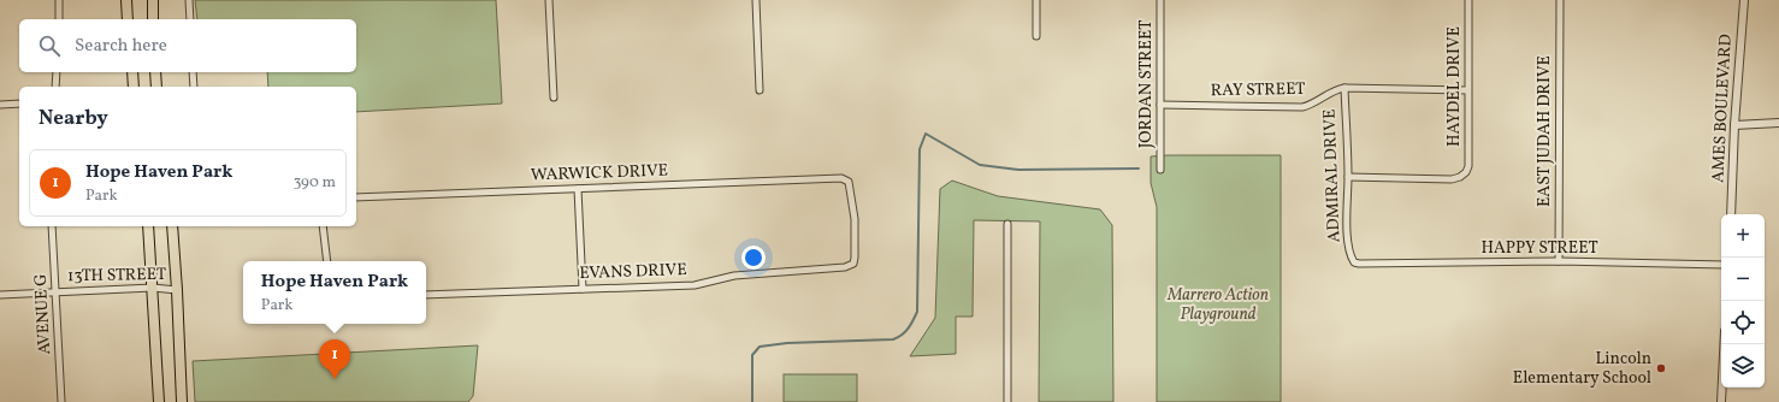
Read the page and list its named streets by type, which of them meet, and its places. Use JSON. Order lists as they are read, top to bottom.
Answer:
{
  "streets": {
    "street": [
      "JORDAN STREET",
      "HAYDEL DRIVE",
      "RAY STREET",
      "AMES BOULEVARD",
      "EAST JUDAH DRIVE",
      "WARWICK DRIVE",
      "ADMIRAL DRIVE",
      "HAPPY STREET",
      "EVANS DRIVE",
      "13TH STREET",
      "AVENUE G"
    ]
  },
  "crossings": [
    ["JORDAN STREET", "RAY STREET"],
    ["HAYDEL DRIVE", "RAY STREET"],
    ["HAYDEL DRIVE", "ADMIRAL DRIVE"],
    ["RAY STREET", "ADMIRAL DRIVE"],
    ["EAST JUDAH DRIVE", "HAPPY STREET"],
    ["WARWICK DRIVE", "EVANS DRIVE"],
    ["ADMIRAL DRIVE", "HAPPY STREET"],
    ["13TH STREET", "AVENUE G"]
  ],
  "parks": ["Marrero Action Playground"],
  "places": ["Lincoln Elementary School"],
  "page": {
    "search": "Search here",
    "heading": "Nearby",
    "list": [
      {
        "mark": "1",
        "name": "Hope Haven Park",
        "note": "Park",
        "value": "390 m"
      }
    ],
    "map_buttons": ["+", "−"],
    "popup": ["Hope Haven Park", "Park"],
    "pins": "1"
  }
}
